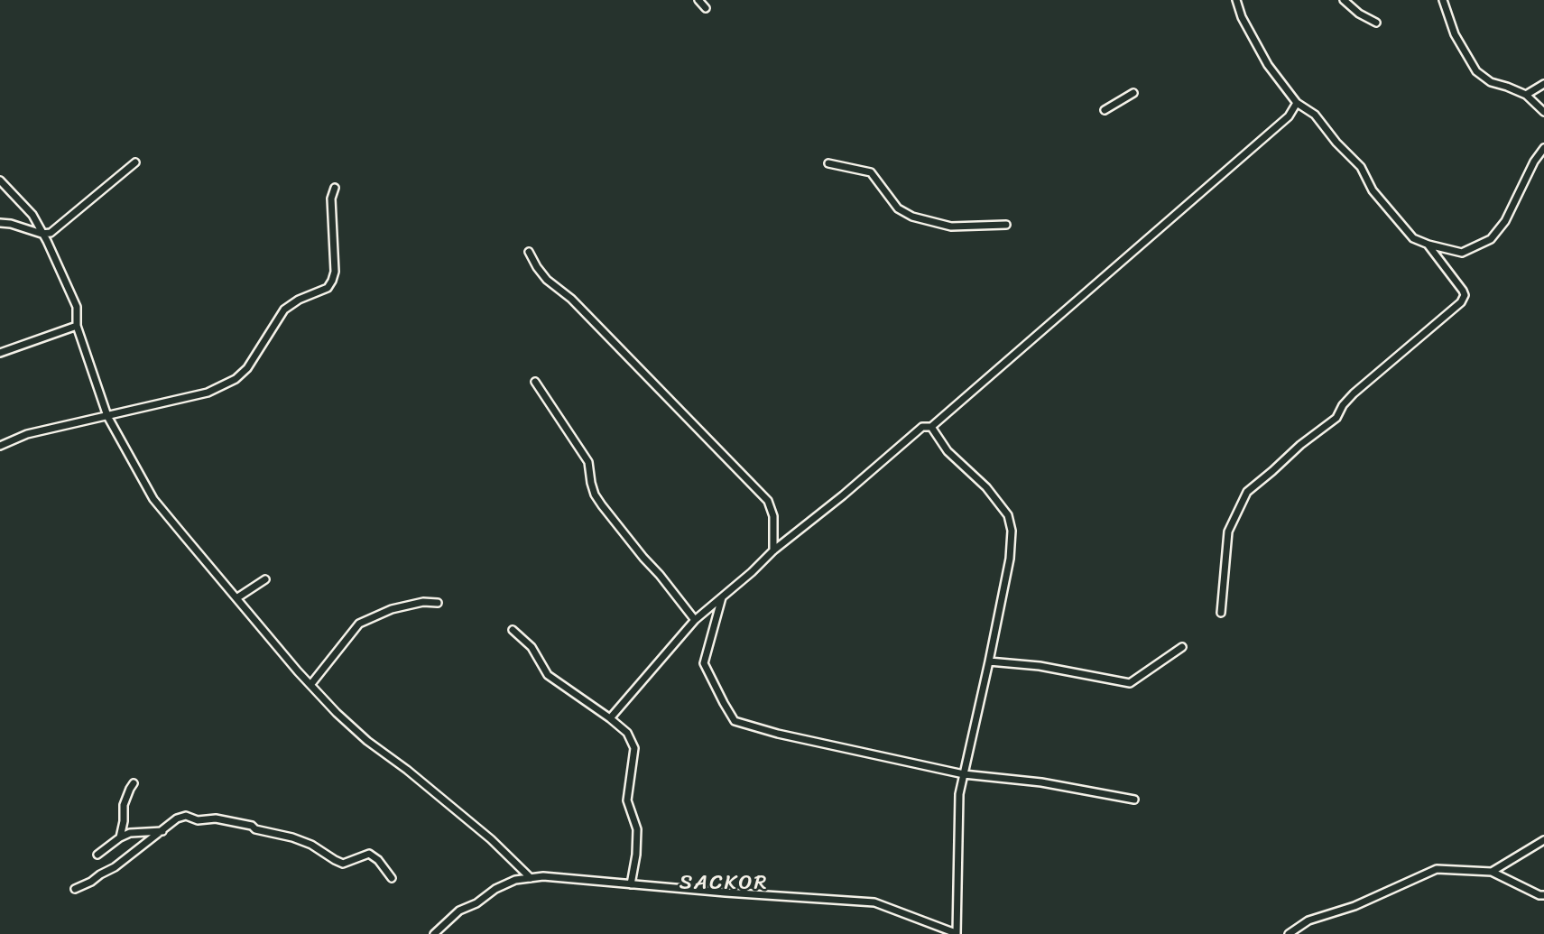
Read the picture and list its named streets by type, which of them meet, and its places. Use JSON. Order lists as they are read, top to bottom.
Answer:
{
  "districts": ["SACKOR"]
}
